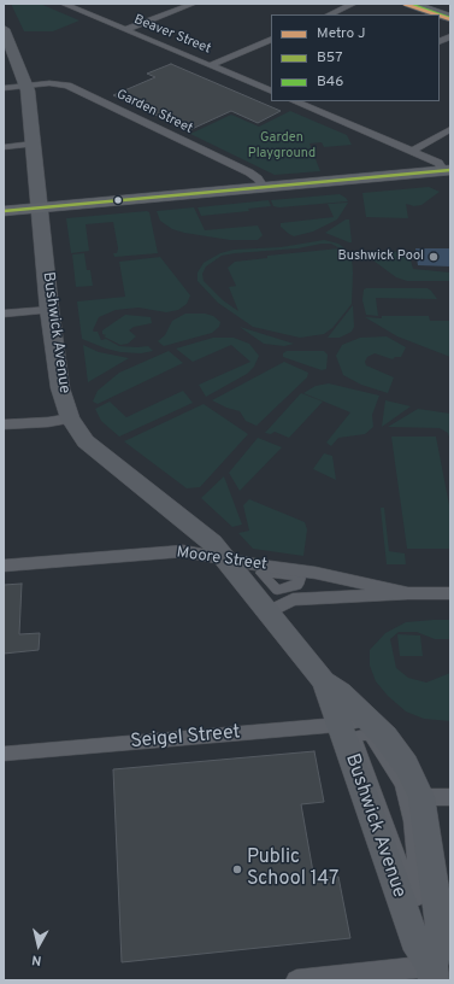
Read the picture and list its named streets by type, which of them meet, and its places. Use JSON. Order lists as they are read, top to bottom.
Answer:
{
  "streets": {
    "main road": ["Bushwick Avenue"],
    "street": [
      "Beaver Street",
      "Garden Street",
      "Moore Street",
      "Seigel Street"
    ]
  },
  "crossings": [
    ["Garden Street", "Bushwick Avenue"],
    ["Bushwick Avenue", "Moore Street"],
    ["Bushwick Avenue", "Seigel Street"]
  ],
  "parks": ["Garden Playground"],
  "places": ["Bushwick Pool", "Public School 147"],
  "lines": ["metro line J", "transit line B46", "transit line B57"],
  "legend": ["Metro J", "B57", "B46"],
  "north": "bottom"
}
